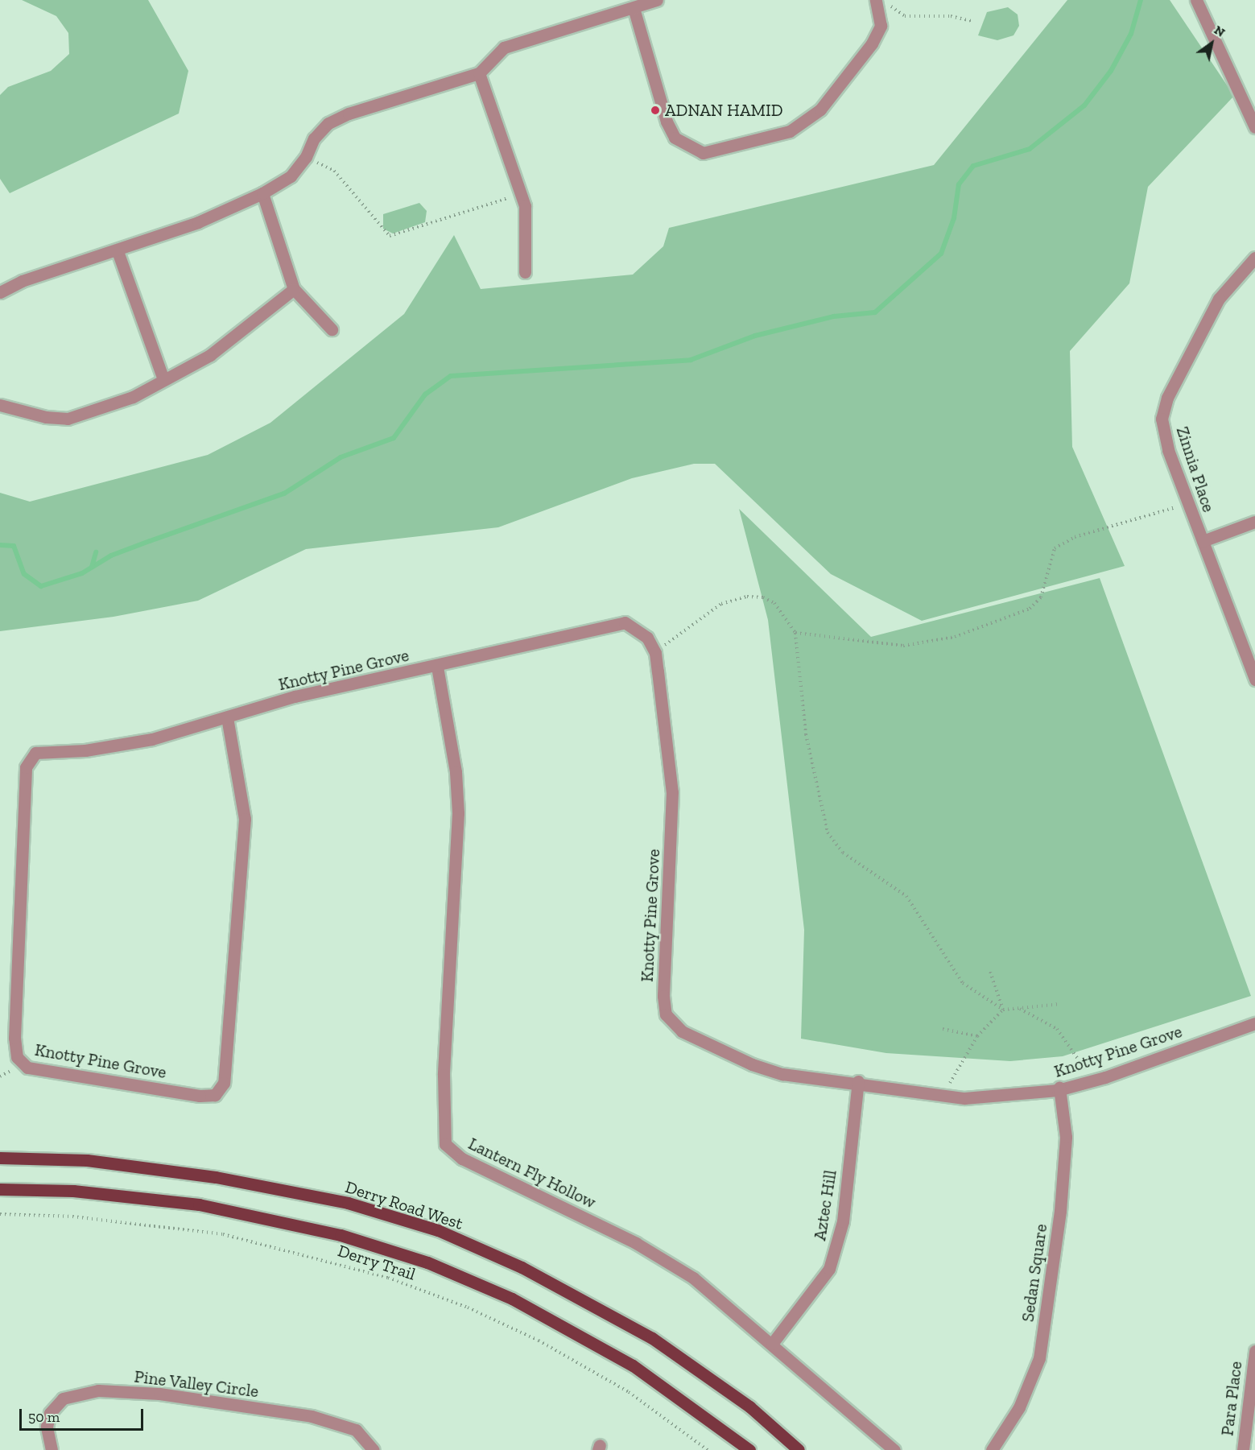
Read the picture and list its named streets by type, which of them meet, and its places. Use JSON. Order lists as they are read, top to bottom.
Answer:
{
  "streets": {
    "main road": ["Derry Road West"],
    "street": [
      "Zinnia Place",
      "Knotty Pine Grove",
      "Lantern Fly Hollow",
      "Aztec Hill",
      "Sedan Square",
      "Pine Valley Circle",
      "Para Place"
    ],
    "path": ["Derry Trail"]
  },
  "crossings": [
    ["Knotty Pine Grove", "Lantern Fly Hollow"],
    ["Knotty Pine Grove", "Aztec Hill"],
    ["Knotty Pine Grove", "Sedan Square"],
    ["Lantern Fly Hollow", "Aztec Hill"]
  ],
  "places": ["ADNAN HAMID"],
  "scale_bar": "50 m",
  "north": "top right"
}
